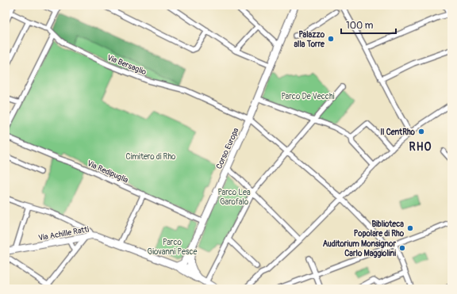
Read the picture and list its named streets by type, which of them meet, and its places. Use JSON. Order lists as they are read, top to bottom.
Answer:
{
  "streets": {
    "main road": ["Corso Europa", "Via Achille Ratti"],
    "street": ["Via Bersaglio", "Via Redipuglia"]
  },
  "crossings": [
    ["Via Bersaglio", "Corso Europa"],
    ["Corso Europa", "Via Redipuglia"],
    ["Corso Europa", "Via Achille Ratti"]
  ],
  "districts": ["RHO"],
  "parks": [
    "Parco De Vecchi",
    "Cimitero di Rho",
    "Parco Lea Garofalo",
    "Parco Giovanni Pesce"
  ],
  "places": [
    "Palazzo alla Torre",
    "Il CentRho",
    "Biblioteca Popolare di Rho",
    "Auditorium Monsignor Carlo Maggiolini"
  ],
  "scale_bar": "100 m"
}
